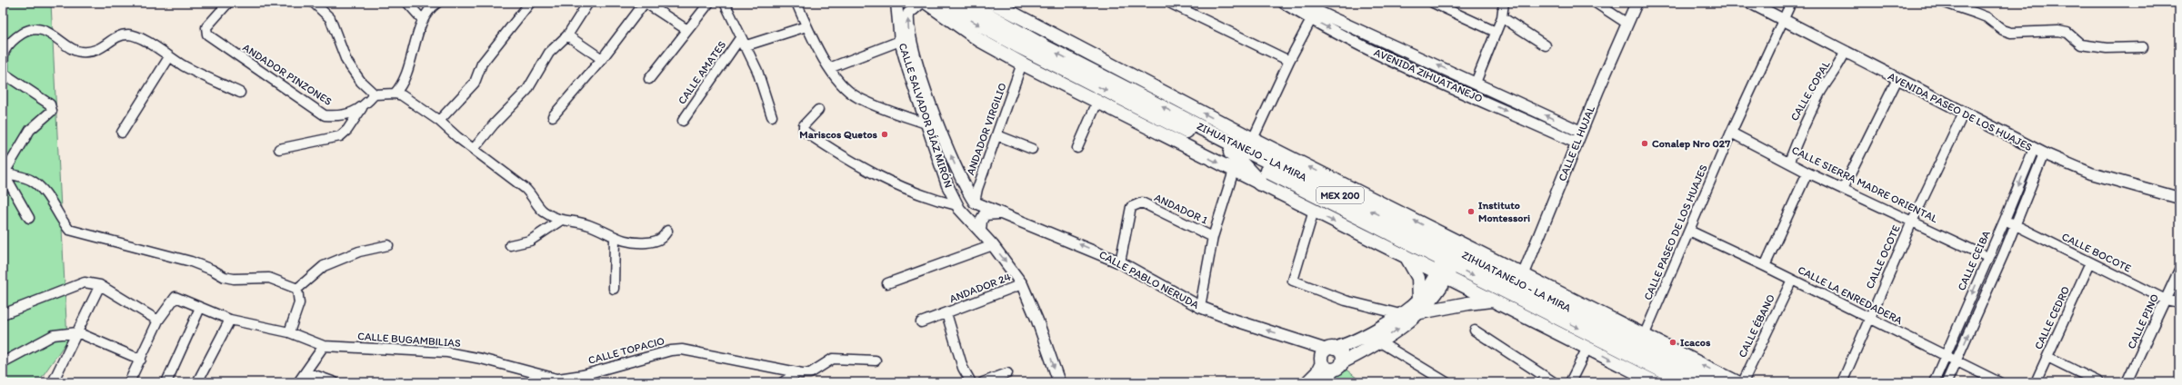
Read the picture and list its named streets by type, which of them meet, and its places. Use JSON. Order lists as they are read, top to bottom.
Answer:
{
  "streets": {
    "highway": ["ZIHUATANEJO - LA MIRA", "MEX 200"],
    "street": [
      "CALLE AMATES",
      "ANDADOR PINZONES",
      "AVENIDA ZIHUATANEJO",
      "CALLE COPAL",
      "AVENIDA PASEO DE LOS HUAJES",
      "CALLE SALVADOR DÍAZ MIRÓN",
      "ANDADOR VIRGILIO",
      "CALLE EL HUJAL",
      "CALLE SIERRA MADRE ORIENTAL",
      "ANDADOR 1",
      "CALLE PASEO DE LOS HUAJES",
      "CALLE BOCOTE",
      "CALLE OCOTE",
      "CALLE CEIBA",
      "CALLE PABLO NERUDA",
      "ANDADOR 24",
      "CALLE LA ENREDADERA",
      "CALLE CEDRO",
      "CALLE PINO",
      "CALLE ÉBANO",
      "CALLE BUGAMBILIAS",
      "CALLE TOPACIO"
    ]
  },
  "crossings": [
    ["AVENIDA ZIHUATANEJO", "CALLE EL HUJAL"],
    ["CALLE COPAL", "AVENIDA PASEO DE LOS HUAJES"],
    ["CALLE COPAL", "CALLE SIERRA MADRE ORIENTAL"],
    ["AVENIDA PASEO DE LOS HUAJES", "CALLE PASEO DE LOS HUAJES"],
    ["AVENIDA PASEO DE LOS HUAJES", "CALLE OCOTE"],
    ["AVENIDA PASEO DE LOS HUAJES", "CALLE CEIBA"],
    ["CALLE SALVADOR DÍAZ MIRÓN", "ANDADOR VIRGILIO"],
    ["CALLE SALVADOR DÍAZ MIRÓN", "CALLE PABLO NERUDA"],
    ["CALLE SALVADOR DÍAZ MIRÓN", "ANDADOR 24"],
    ["ANDADOR VIRGILIO", "CALLE PABLO NERUDA"],
    ["CALLE EL HUJAL", "ZIHUATANEJO - LA MIRA"],
    ["CALLE SIERRA MADRE ORIENTAL", "CALLE PASEO DE LOS HUAJES"],
    ["CALLE SIERRA MADRE ORIENTAL", "CALLE OCOTE"],
    ["CALLE SIERRA MADRE ORIENTAL", "CALLE CEIBA"],
    ["ANDADOR 1", "CALLE PABLO NERUDA"],
    ["CALLE PASEO DE LOS HUAJES", "CALLE LA ENREDADERA"],
    ["CALLE BOCOTE", "CALLE CEIBA"],
    ["CALLE BOCOTE", "CALLE CEDRO"],
    ["CALLE BOCOTE", "CALLE PINO"],
    ["CALLE OCOTE", "CALLE LA ENREDADERA"],
    ["CALLE CEIBA", "CALLE LA ENREDADERA"],
    ["CALLE LA ENREDADERA", "CALLE ÉBANO"],
    ["CALLE BUGAMBILIAS", "CALLE TOPACIO"]
  ],
  "one_way": ["CALLE PABLO NERUDA"],
  "places": [
    "Mariscos Quetos",
    "Conalep Nro 027",
    "Instituto Montessori",
    "Icacos"
  ]
}
